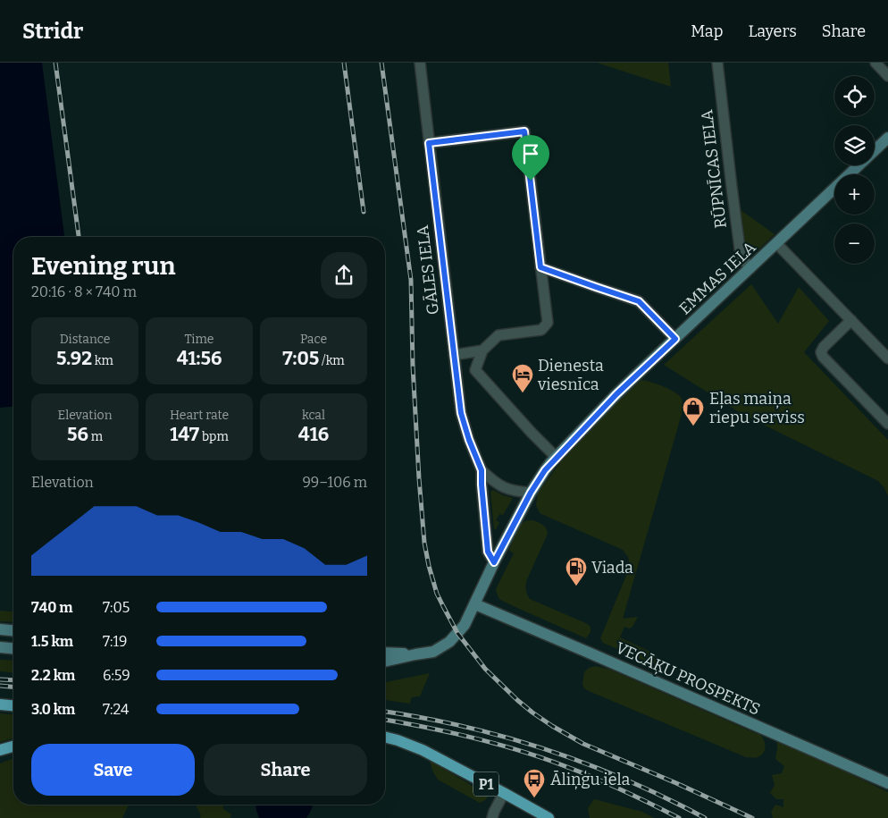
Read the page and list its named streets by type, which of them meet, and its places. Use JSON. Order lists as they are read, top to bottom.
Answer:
{
  "streets": {
    "main road": ["EMMAS IELA", "VECĀĶU PROSPEKTS", "P1"],
    "street": ["RŪPNĪCAS IELA", "GĀLES IELA"]
  },
  "crossings": [
    ["RŪPNĪCAS IELA", "EMMAS IELA"],
    ["GĀLES IELA", "EMMAS IELA"],
    ["EMMAS IELA", "VECĀĶU PROSPEKTS"]
  ],
  "places": {
    "hotel": ["Dienesta viesnīca"],
    "shop": ["Eļas maiņa riepu serviss"],
    "fuel station": ["Viada"],
    "bus stop": ["Āliņģu iela"]
  },
  "page": {
    "header": "Stridr",
    "nav": ["Map", "Layers", "Share"],
    "map_buttons": ["+", "−"],
    "heading": ["Evening run", "20:16 · 8 × 740 m"],
    "stats": [
      ["Distance", "5.92 km"],
      ["Time", "41:56"],
      ["Pace", "7:05 /km"],
      ["Elevation", "56 m"],
      ["Heart rate", "147 bpm"],
      ["kcal", "416"]
    ],
    "chart": ["Elevation", "99–106 m"],
    "list": [
      {
        "name": "740 m",
        "note": "7:05"
      },
      {
        "name": "1.5 km",
        "note": "7:19"
      },
      {
        "name": "2.2 km",
        "note": "6:59"
      },
      {
        "name": "3.0 km",
        "note": "7:24"
      }
    ],
    "buttons": ["Save", "Share"]
  }
}
